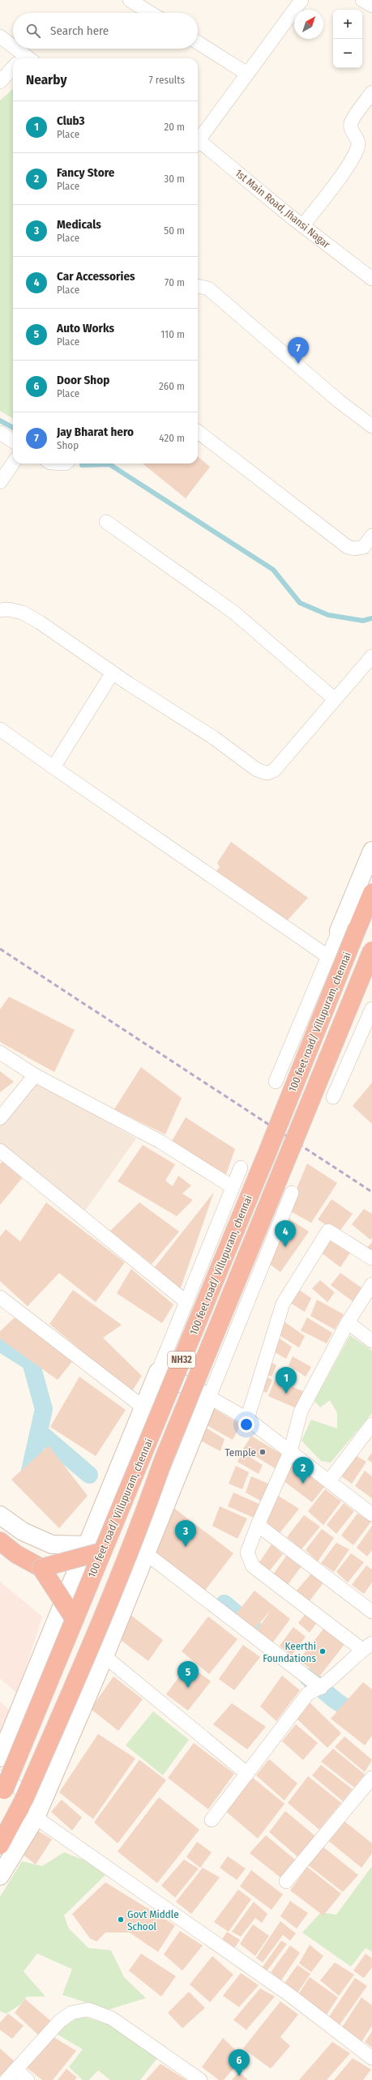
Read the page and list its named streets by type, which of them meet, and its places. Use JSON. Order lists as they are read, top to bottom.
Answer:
{
  "streets": {
    "highway": ["100 feet road/ Villupuram, chennai", "NH32"],
    "street": ["1st Main Road, Jhansi Nagar"]
  },
  "places": ["Temple", "Keerthi Foundations", "Govt Middle School"],
  "north": "top right",
  "page": {
    "map_buttons": ["+", "−"],
    "search": "Search here",
    "heading": ["Nearby", "7 results"],
    "list": [
      {
        "mark": "1",
        "name": "Club3",
        "note": "Place",
        "value": "20 m"
      },
      {
        "mark": "2",
        "name": "Fancy Store",
        "note": "Place",
        "value": "30 m"
      },
      {
        "mark": "3",
        "name": "Medicals",
        "note": "Place",
        "value": "50 m"
      },
      {
        "mark": "4",
        "name": "Car Accessories",
        "note": "Place",
        "value": "70 m"
      },
      {
        "mark": "5",
        "name": "Auto Works",
        "note": "Place",
        "value": "110 m"
      },
      {
        "mark": "6",
        "name": "Door Shop",
        "note": "Place",
        "value": "260 m"
      },
      {
        "mark": "7",
        "name": "Jay Bharat hero",
        "note": "Shop",
        "value": "420 m"
      }
    ],
    "pins": [
      "7",
      "4",
      "1",
      "2",
      "3",
      "5",
      "6"
    ]
  }
}
